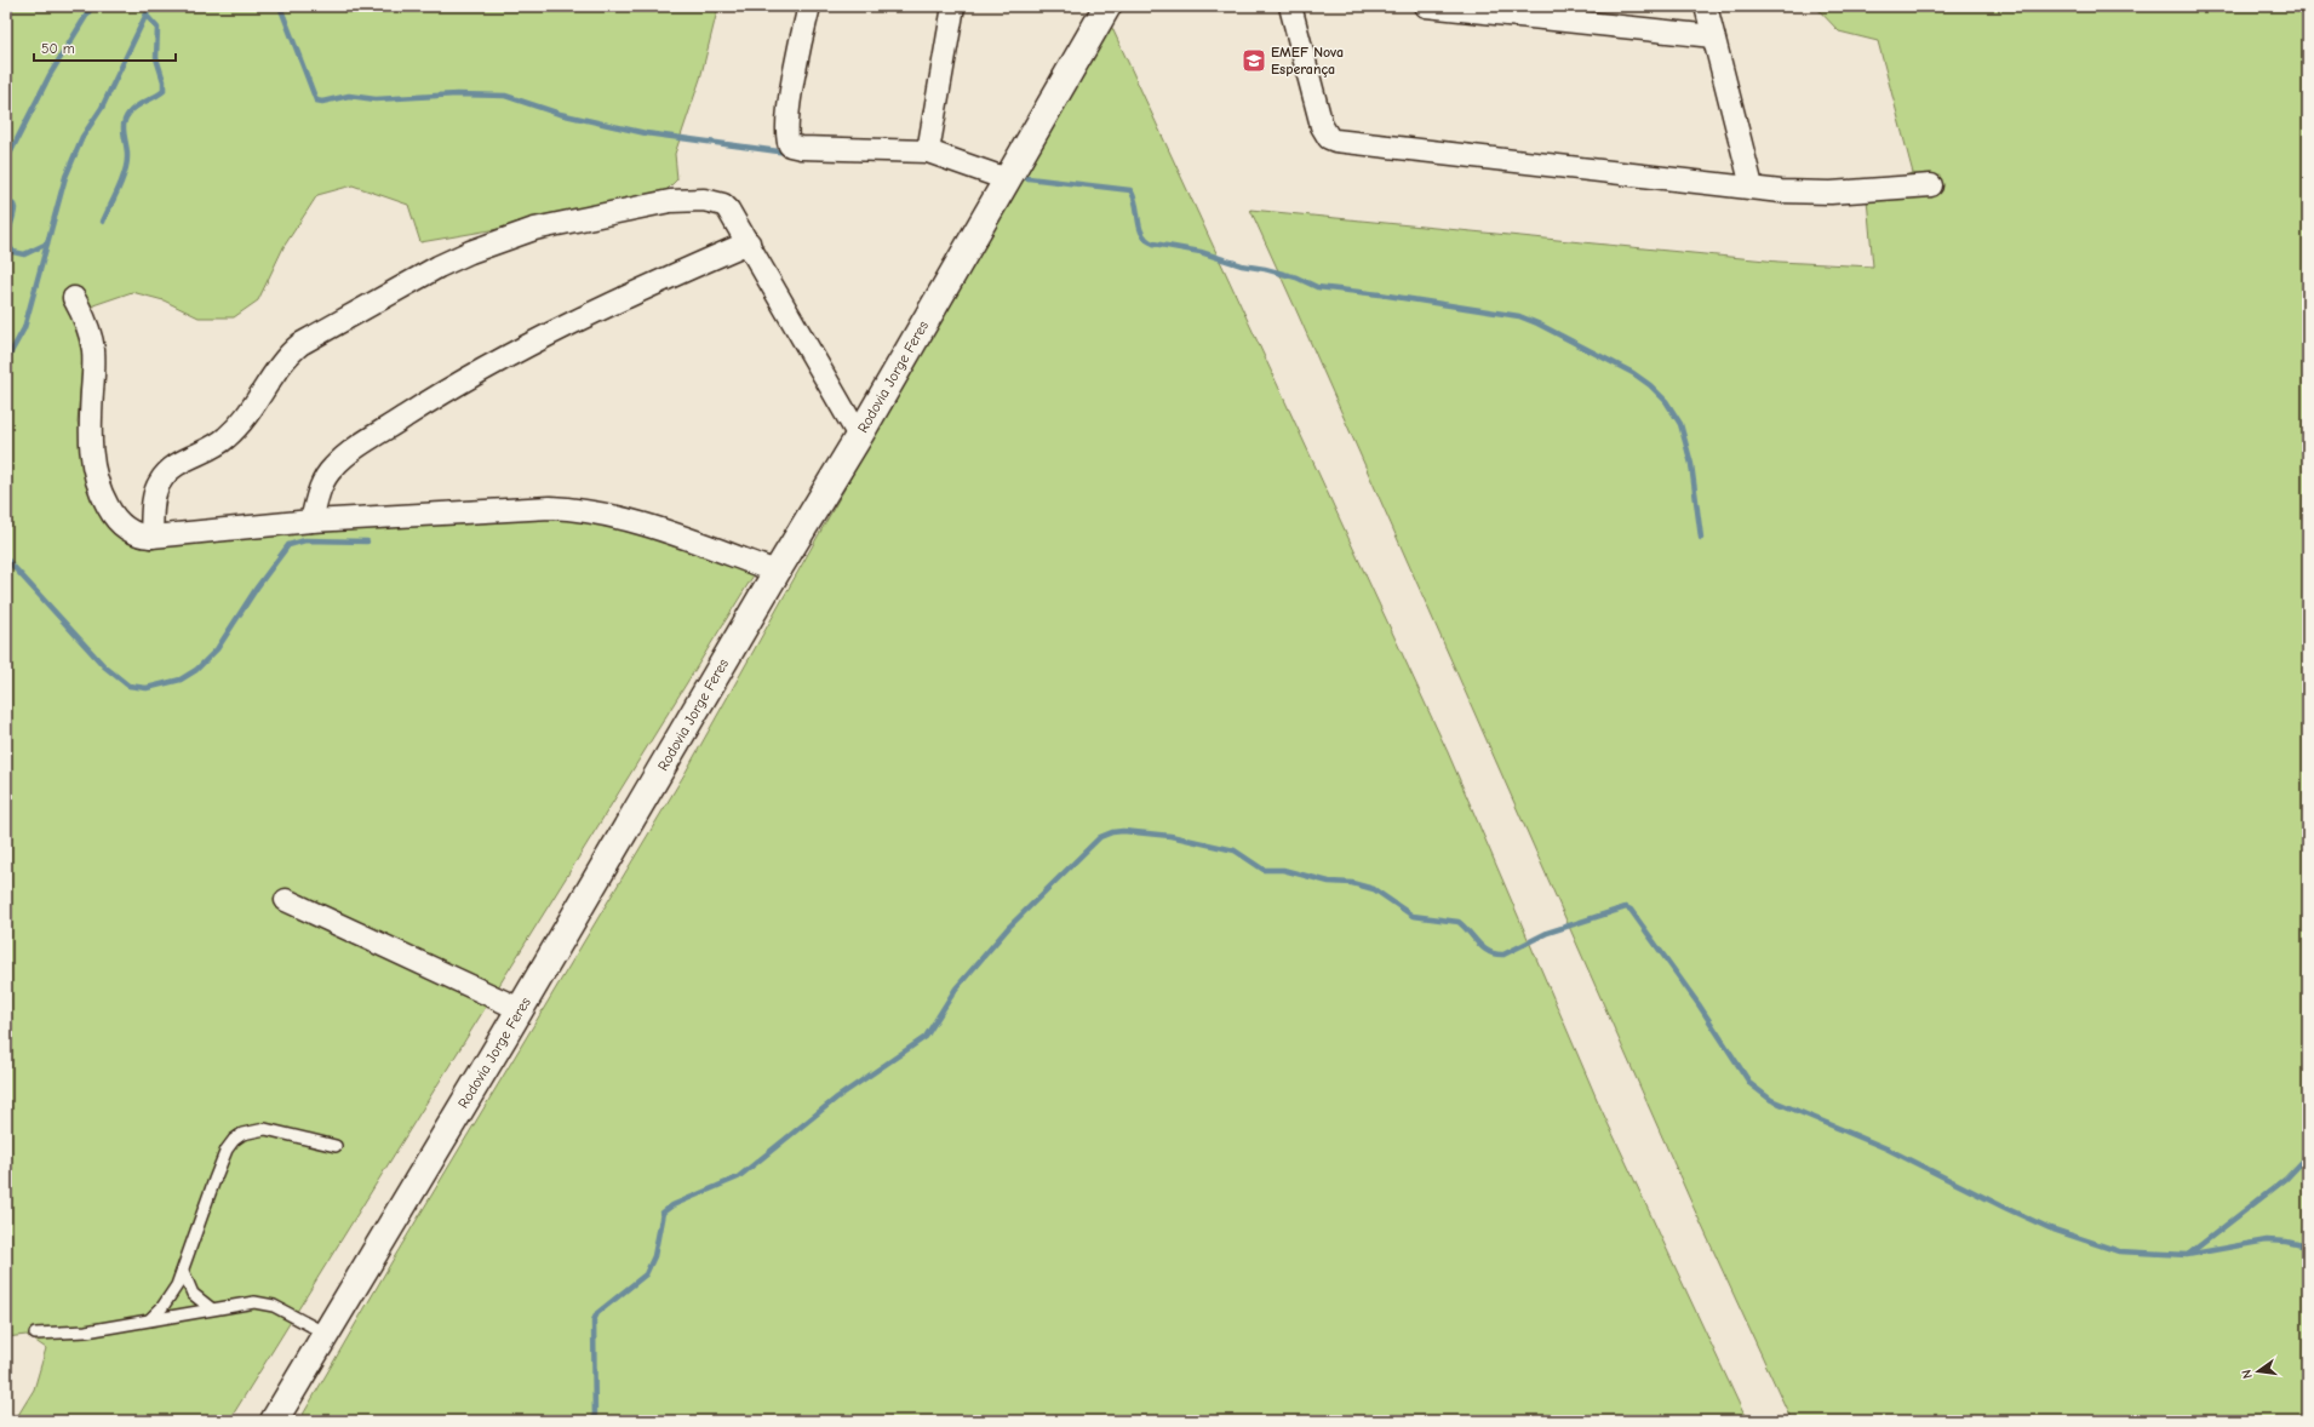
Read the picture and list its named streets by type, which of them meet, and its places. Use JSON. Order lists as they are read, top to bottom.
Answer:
{
  "streets": {
    "main road": ["Rodovia Jorge Feres"]
  },
  "places": {
    "school or university": ["EMEF Nova Esperança"]
  },
  "scale_bar": "50 m",
  "north": "left"
}
